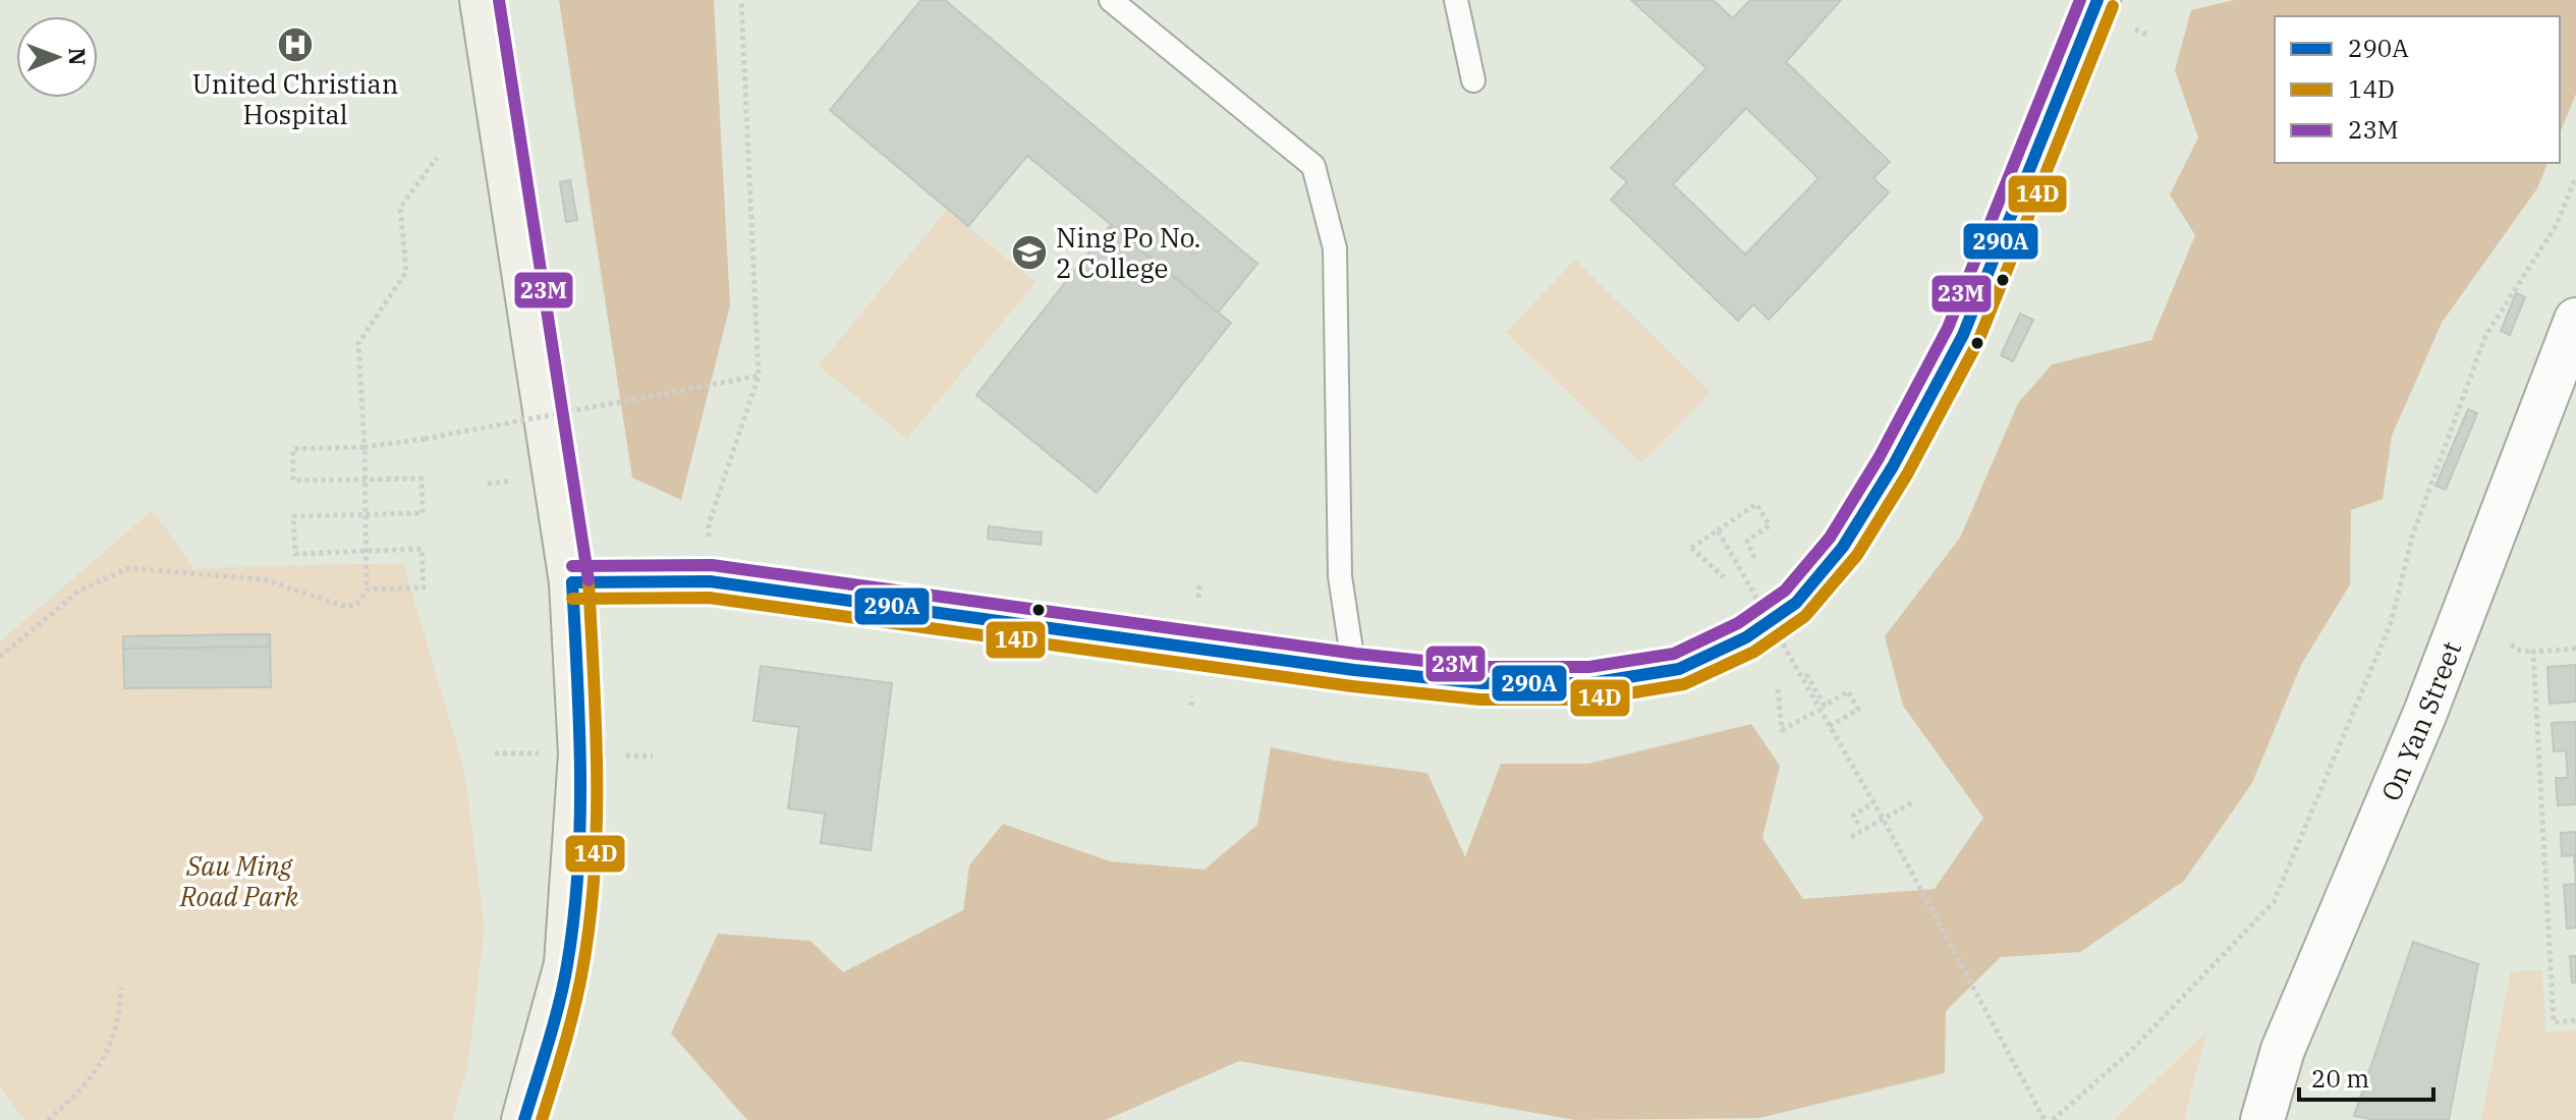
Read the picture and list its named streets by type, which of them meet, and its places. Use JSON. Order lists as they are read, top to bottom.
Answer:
{
  "streets": {
    "street": ["On Yan Street"]
  },
  "parks": ["Sau Ming Road Park"],
  "places": {
    "hospital": ["United Christian Hospital"],
    "school or university": ["Ning Po No. 2 College"]
  },
  "lines": ["transit line 290A", "transit line 23M", "transit line 14D"],
  "legend": ["290A", "14D", "23M"],
  "scale_bar": "20 m",
  "north": "right"
}
